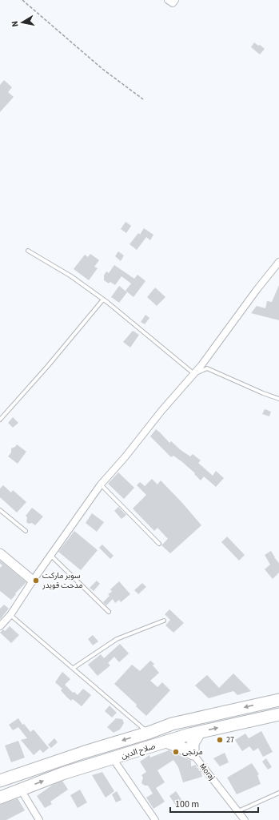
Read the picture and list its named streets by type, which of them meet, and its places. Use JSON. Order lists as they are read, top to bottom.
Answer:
{
  "streets": {
    "highway": ["صلاح الدين"],
    "street": ["Moraj"]
  },
  "places": ["سوبر ماركت مدحت قويدر", "27", "مرتجى"],
  "scale_bar": "100 m",
  "north": "left"
}
